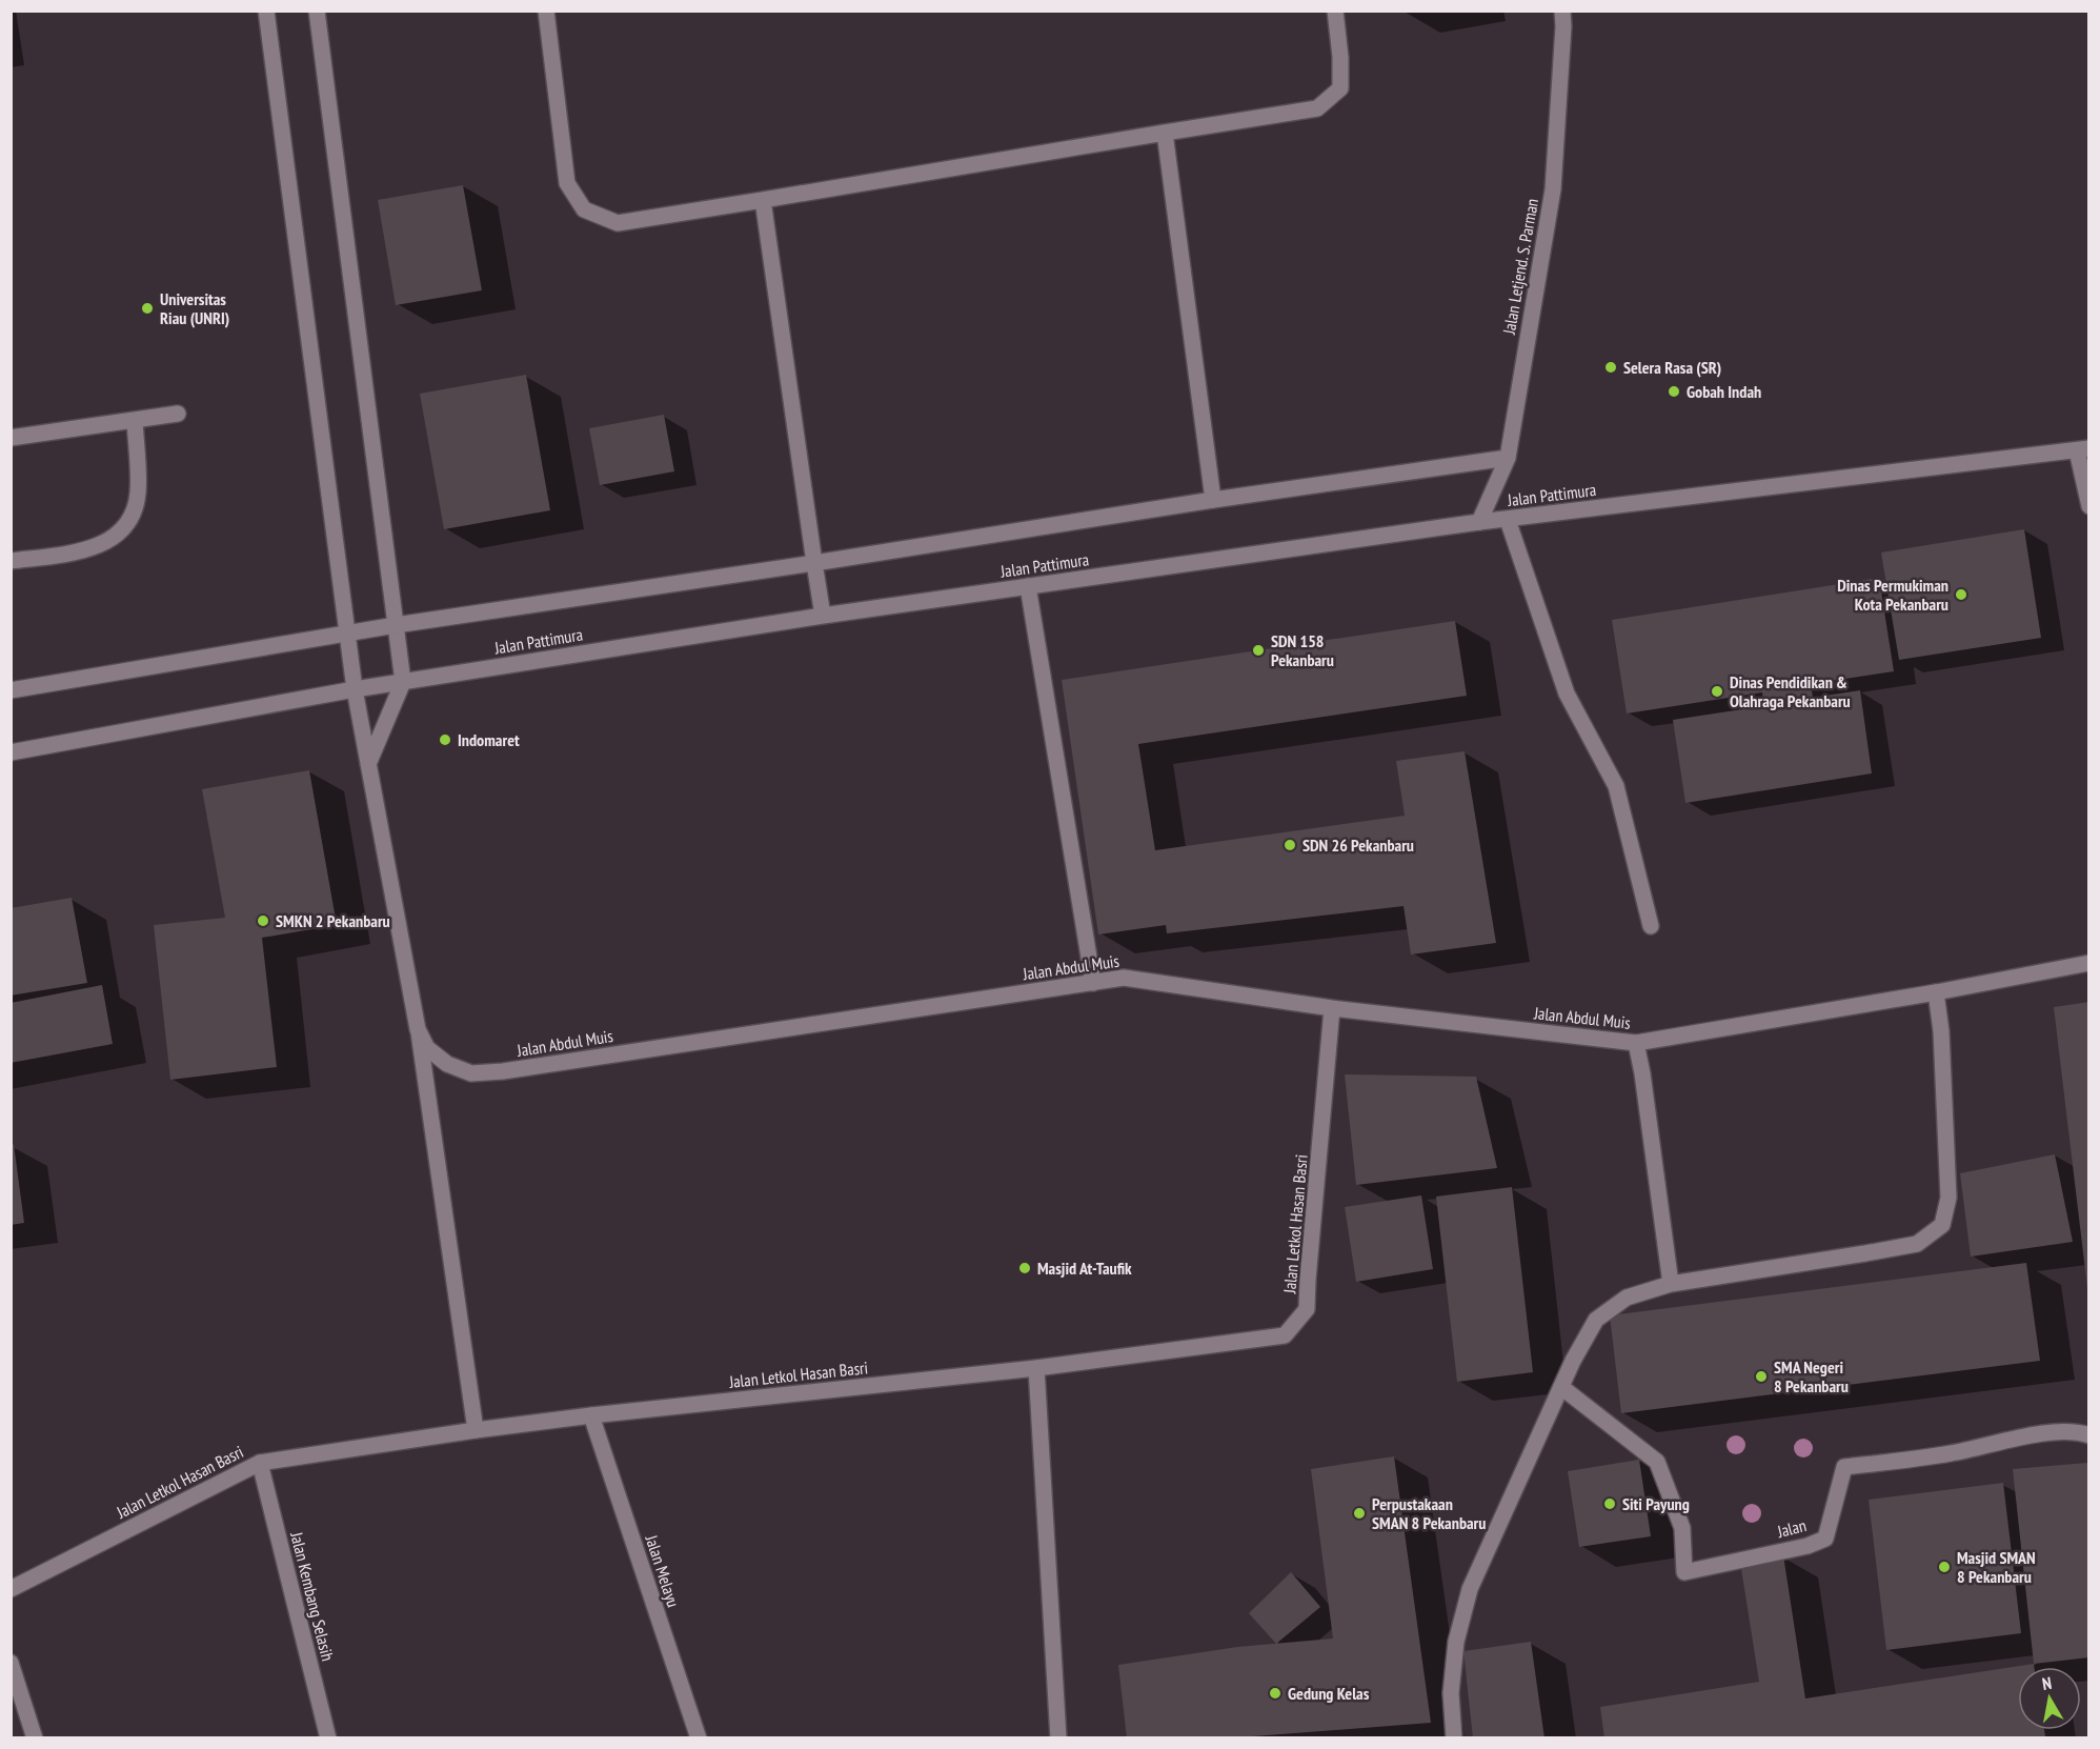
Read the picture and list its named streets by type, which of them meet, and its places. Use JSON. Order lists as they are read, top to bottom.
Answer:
{
  "streets": {
    "street": [
      "Jalan Letjend. S. Parman",
      "Jalan Pattimura",
      "Jalan Abdul Muis",
      "Jalan Letkol Hasan Basri",
      "Jalan",
      "Jalan Melayu",
      "Jalan Kembang Selasih"
    ]
  },
  "crossings": [
    ["Jalan Letjend. S. Parman", "Jalan Pattimura"],
    ["Jalan Pattimura", "Jalan Abdul Muis"],
    ["Jalan Abdul Muis", "Jalan Letkol Hasan Basri"],
    ["Jalan Letkol Hasan Basri", "Jalan Melayu"],
    ["Jalan Letkol Hasan Basri", "Jalan Kembang Selasih"]
  ],
  "places": [
    "Universitas Riau (UNRI)",
    "Selera Rasa (SR)",
    "Gobah Indah",
    "Dinas Permukiman Kota Pekanbaru",
    "SDN 158 Pekanbaru",
    "Dinas Pendidikan & Olahraga Pekanbaru",
    "Indomaret",
    "SDN 26 Pekanbaru",
    "SMKN 2 Pekanbaru",
    "Masjid At-Taufik",
    "SMA Negeri 8 Pekanbaru",
    "Siti Payung",
    "Perpustakaan SMAN 8 Pekanbaru",
    "Masjid SMAN 8 Pekanbaru",
    "Gedung Kelas"
  ],
  "north": "top"
}
